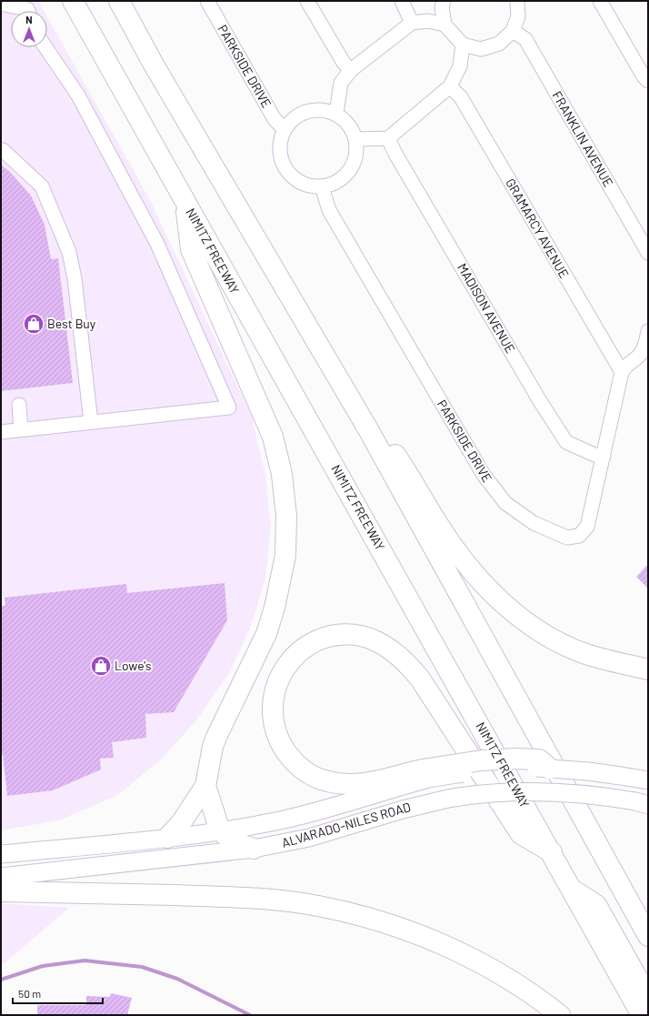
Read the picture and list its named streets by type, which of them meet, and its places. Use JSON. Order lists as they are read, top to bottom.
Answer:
{
  "streets": {
    "highway": ["NIMITZ FREEWAY"],
    "main road": ["ALVARADO-NILES ROAD"],
    "street": [
      "PARKSIDE DRIVE",
      "FRANKLIN AVENUE",
      "GRAMARCY AVENUE",
      "MADISON AVENUE"
    ]
  },
  "crossings": [
    ["PARKSIDE DRIVE", "GRAMARCY AVENUE"],
    ["PARKSIDE DRIVE", "MADISON AVENUE"]
  ],
  "places": {
    "shop": ["Best Buy", "Lowe's"]
  },
  "scale_bar": "50 m",
  "north": "top"
}
